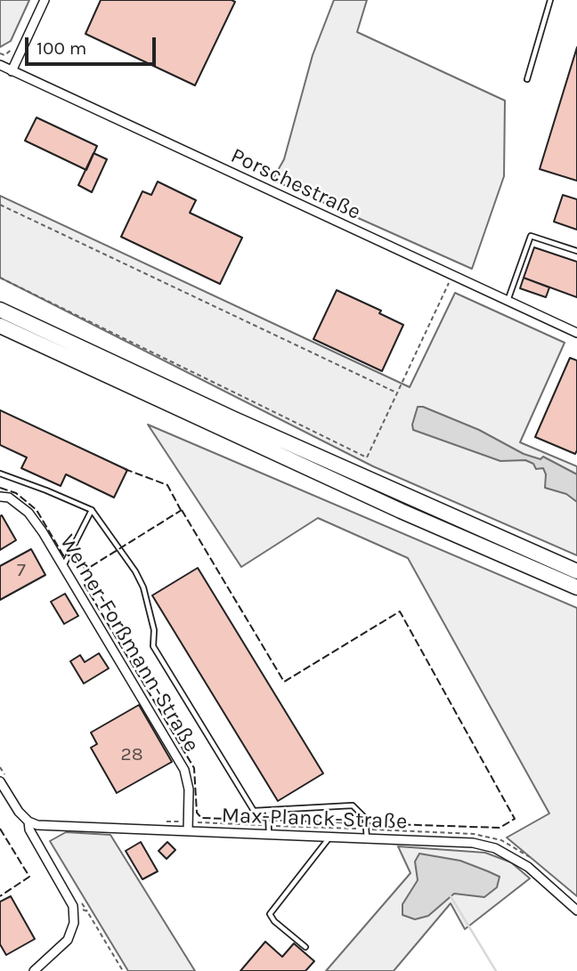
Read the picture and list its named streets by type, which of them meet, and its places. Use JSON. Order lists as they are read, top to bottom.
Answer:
{
  "streets": {
    "street": ["Porschestraße", "Werner-Forßmann-Straße", "Max-Planck-Straße"]
  },
  "crossings": [
    ["Werner-Forßmann-Straße", "Max-Planck-Straße"]
  ],
  "house_numbers": ["7", "28"],
  "scale_bar": "100 m"
}
